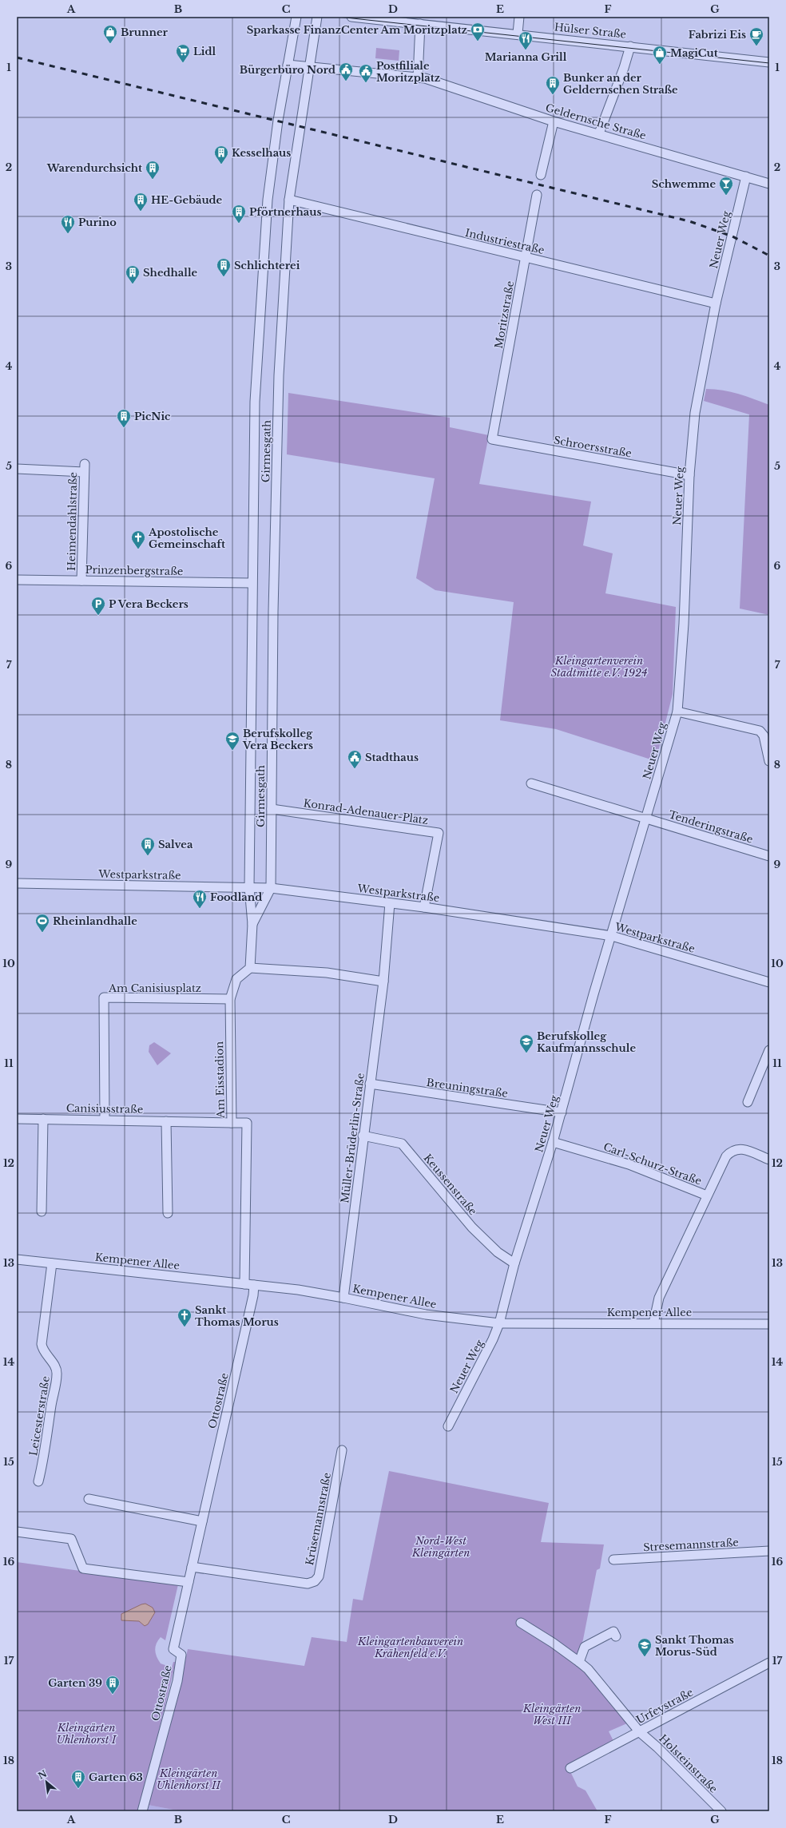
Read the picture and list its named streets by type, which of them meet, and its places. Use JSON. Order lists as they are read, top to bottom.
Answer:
{
  "streets": {
    "street": [
      "Hülser Straße",
      "Geldernsche Straße",
      "Neuer Weg",
      "Industriestraße",
      "Moritzstraße",
      "Schroersstraße",
      "Girmesgath",
      "Heimendahlstraße",
      "Prinzenbergstraße",
      "Konrad-Adenauer-Platz",
      "Tenderingstraße",
      "Westparkstraße",
      "Am Canisiusplatz",
      "Am Eisstadion",
      "Breuningstraße",
      "Canisiusstraße",
      "Müller-Brüderlin-Straße",
      "Carl-Schurz-Straße",
      "Keussenstraße",
      "Kempener Allee",
      "Ottostraße",
      "Leicesterstraße",
      "Krüsemannstraße",
      "Stresemannstraße",
      "Urfeystraße",
      "Holsteinstraße"
    ]
  },
  "crossings": [
    ["Geldernsche Straße", "Neuer Weg"],
    ["Geldernsche Straße", "Girmesgath"],
    ["Neuer Weg", "Industriestraße"],
    ["Neuer Weg", "Schroersstraße"],
    ["Neuer Weg", "Tenderingstraße"],
    ["Neuer Weg", "Westparkstraße"],
    ["Neuer Weg", "Breuningstraße"],
    ["Neuer Weg", "Carl-Schurz-Straße"],
    ["Neuer Weg", "Keussenstraße"],
    ["Neuer Weg", "Kempener Allee"],
    ["Industriestraße", "Moritzstraße"],
    ["Industriestraße", "Girmesgath"],
    ["Moritzstraße", "Schroersstraße"],
    ["Girmesgath", "Prinzenbergstraße"],
    ["Girmesgath", "Konrad-Adenauer-Platz"],
    ["Girmesgath", "Westparkstraße"],
    ["Heimendahlstraße", "Prinzenbergstraße"],
    ["Konrad-Adenauer-Platz", "Westparkstraße"],
    ["Westparkstraße", "Müller-Brüderlin-Straße"],
    ["Am Canisiusplatz", "Am Eisstadion"],
    ["Am Canisiusplatz", "Canisiusstraße"],
    ["Am Eisstadion", "Canisiusstraße"],
    ["Am Eisstadion", "Kempener Allee"],
    ["Breuningstraße", "Müller-Brüderlin-Straße"],
    ["Müller-Brüderlin-Straße", "Keussenstraße"],
    ["Müller-Brüderlin-Straße", "Kempener Allee"],
    ["Carl-Schurz-Straße", "Kempener Allee"],
    ["Kempener Allee", "Ottostraße"],
    ["Kempener Allee", "Leicesterstraße"],
    ["Ottostraße", "Krüsemannstraße"],
    ["Urfeystraße", "Holsteinstraße"]
  ],
  "parks": [
    "Kleingartenverein Stadtmitte e.V. 1924",
    "Nord-West Kleingärten",
    "Kleingartenbauverein Krähenfeld e.V.",
    "Kleingärten West III",
    "Kleingärten Uhlenhorst I",
    "Kleingärten Uhlenhorst II"
  ],
  "places": {
    "bank": ["Sparkasse FinanzCenter Am Moritzplatz"],
    "shop": ["Brunner", "MagiCut"],
    "cafe": ["Fabrizi Eis"],
    "restaurant": ["Marianna Grill", "Purino", "Foodland"],
    "supermarket": ["Lidl"],
    "public building": ["Bürgerbüro Nord", "Postfiliale Moritzplatz", "Stadthaus"],
    "building": [
      "Bunker an der Geldernschen Straße",
      "Kesselhaus",
      "Warendurchsicht",
      "HE-Gebäude",
      "Pförtnerhaus",
      "Schlichterei",
      "Shedhalle",
      "PicNic",
      "Salvea",
      "Garten 39",
      "Garten 63"
    ],
    "bar": ["Schwemme"],
    "church": ["Apostolische Gemeinschaft", "Sankt Thomas Morus"],
    "parking": ["P Vera Beckers"],
    "school or university": ["Berufskolleg Vera Beckers", "Berufskolleg Kaufmannsschule", "Sankt Thomas Morus-Süd"],
    "sports": ["Rheinlandhalle"]
  },
  "north": "top left",
  "grid": {
    "columns": [
      "A",
      "B",
      "C",
      "D",
      "E",
      "F",
      "G"
    ],
    "rows": [
      "1",
      "2",
      "3",
      "4",
      "5",
      "6",
      "7",
      "8",
      "9",
      "10",
      "11",
      "12",
      "13",
      "14",
      "15",
      "16",
      "17",
      "18"
    ]
  }
}
